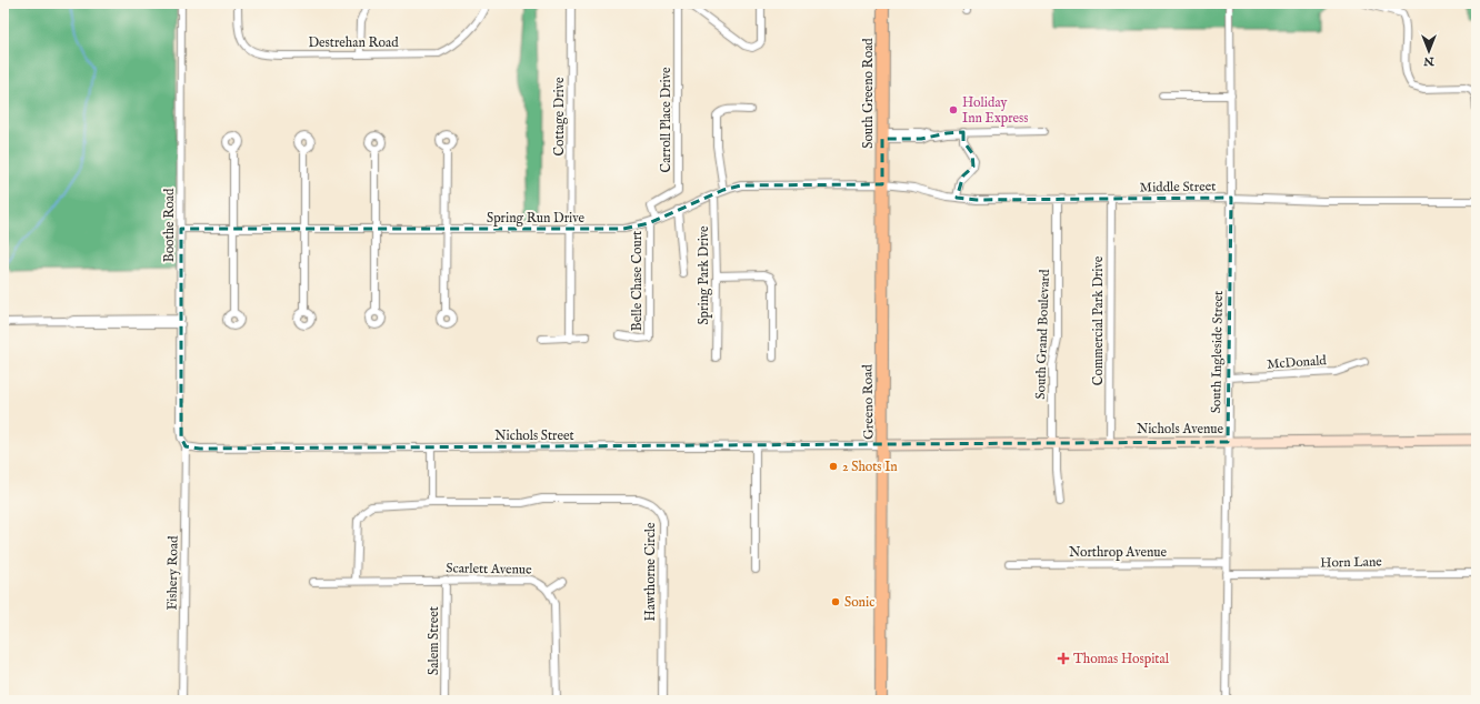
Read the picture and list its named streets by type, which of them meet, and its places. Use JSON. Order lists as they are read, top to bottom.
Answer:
{
  "streets": {
    "main road": ["South Greeno Road", "Greeno Road"],
    "street": [
      "Destrehan Road",
      "Cottage Drive",
      "Carroll Place Drive",
      "Middle Street",
      "Spring Run Drive",
      "Boothe Road",
      "Spring Park Drive",
      "Belle Chase Court",
      "Commercial Park Drive",
      "South Grand Boulevard",
      "South Ingleside Street",
      "McDonald",
      "Nichols Avenue",
      "Nichols Street",
      "Northrop Avenue",
      "Horn Lane",
      "Scarlett Avenue",
      "Hawthorne Circle",
      "Fishery Road",
      "Salem Street"
    ]
  },
  "crossings": [
    ["South Greeno Road", "Middle Street"],
    ["South Greeno Road", "Spring Run Drive"],
    ["South Greeno Road", "Greeno Road"],
    ["Cottage Drive", "Spring Run Drive"],
    ["Carroll Place Drive", "Spring Run Drive"],
    ["Middle Street", "Spring Run Drive"],
    ["Middle Street", "Commercial Park Drive"],
    ["Middle Street", "South Grand Boulevard"],
    ["Middle Street", "South Ingleside Street"],
    ["Middle Street", "Greeno Road"],
    ["Spring Run Drive", "Boothe Road"],
    ["Spring Run Drive", "Spring Park Drive"],
    ["Spring Run Drive", "Belle Chase Court"],
    ["Spring Run Drive", "Greeno Road"],
    ["Boothe Road", "Nichols Street"],
    ["Boothe Road", "Fishery Road"],
    ["Commercial Park Drive", "Nichols Avenue"],
    ["South Grand Boulevard", "Nichols Avenue"],
    ["South Ingleside Street", "McDonald"],
    ["South Ingleside Street", "Nichols Avenue"],
    ["South Ingleside Street", "Northrop Avenue"],
    ["South Ingleside Street", "Horn Lane"],
    ["Greeno Road", "Nichols Avenue"],
    ["Greeno Road", "Nichols Street"],
    ["Nichols Avenue", "Nichols Street"],
    ["Nichols Street", "Fishery Road"],
    ["Scarlett Avenue", "Hawthorne Circle"],
    ["Scarlett Avenue", "Salem Street"]
  ],
  "places": {
    "other": ["Holiday Inn Express", "2 Shots In", "Sonic"],
    "health": ["Thomas Hospital"]
  },
  "north": "bottom"
}
